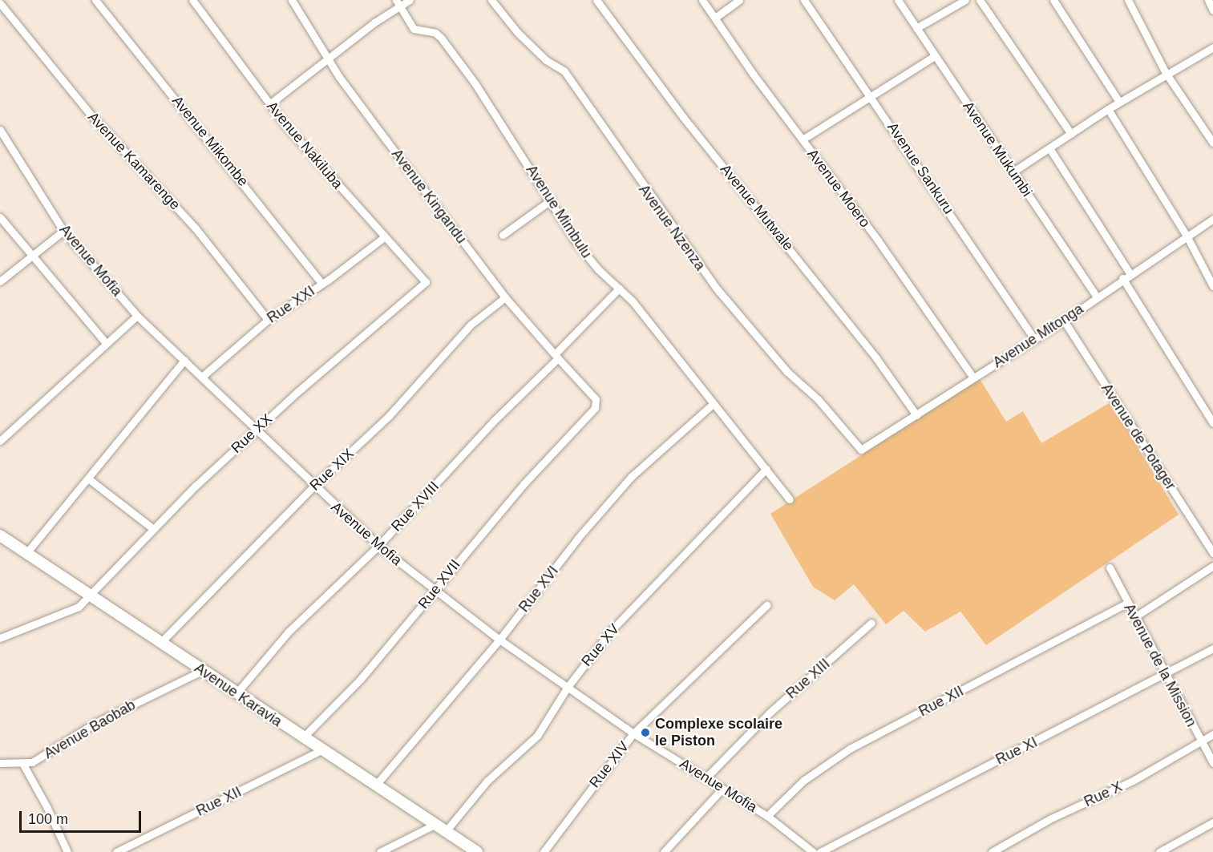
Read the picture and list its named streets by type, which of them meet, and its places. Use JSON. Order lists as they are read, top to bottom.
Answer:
{
  "streets": {
    "street": [
      "Avenue Mikombe",
      "Avenue Nakiluba",
      "Avenue Mukumbi",
      "Avenue Kamarenge",
      "Avenue Sankuru",
      "Avenue Moero",
      "Avenue Kingandu",
      "Avenue Mutwale",
      "Avenue Mimbulu",
      "Avenue Nzenza",
      "Avenue Mofia",
      "Rue XXI",
      "Avenue Mitonga",
      "Rue XX",
      "Avenue de Potager",
      "Rue XIX",
      "Rue XVIII",
      "Rue XVII",
      "Rue XVI",
      "Rue XV",
      "Avenue de la Mission",
      "Rue XIII",
      "Avenue Karavia",
      "Rue XII",
      "Avenue Baobab",
      "Rue XI",
      "Rue XIV",
      "Rue X"
    ]
  },
  "crossings": [
    ["Avenue Mikombe", "Rue XXI"],
    ["Avenue Nakiluba", "Rue XXI"],
    ["Avenue Nakiluba", "Rue XX"],
    ["Avenue Mukumbi", "Avenue Mitonga"],
    ["Avenue Kamarenge", "Rue XXI"],
    ["Avenue Sankuru", "Avenue Mitonga"],
    ["Avenue Moero", "Avenue Mitonga"],
    ["Avenue Kingandu", "Rue XIX"],
    ["Avenue Kingandu", "Rue XVIII"],
    ["Avenue Kingandu", "Rue XVII"],
    ["Avenue Mutwale", "Avenue Mitonga"],
    ["Avenue Mimbulu", "Rue XVI"],
    ["Avenue Mimbulu", "Rue XV"],
    ["Avenue Nzenza", "Avenue Mitonga"],
    ["Avenue Mofia", "Rue XXI"],
    ["Avenue Mofia", "Rue XX"],
    ["Avenue Mofia", "Rue XIX"],
    ["Avenue Mofia", "Rue XVIII"],
    ["Avenue Mofia", "Rue XVII"],
    ["Avenue Mofia", "Rue XVI"],
    ["Avenue Mofia", "Rue XV"],
    ["Avenue Mofia", "Rue XIII"],
    ["Avenue Mofia", "Rue XII"],
    ["Avenue Mofia", "Rue XIV"],
    ["Avenue Mitonga", "Avenue de Potager"],
    ["Rue XX", "Avenue Karavia"],
    ["Rue XIX", "Avenue Karavia"],
    ["Rue XVIII", "Avenue Karavia"],
    ["Rue XVII", "Avenue Karavia"],
    ["Rue XVI", "Avenue Karavia"],
    ["Rue XV", "Avenue Karavia"],
    ["Avenue de la Mission", "Rue XII"],
    ["Avenue de la Mission", "Rue XI"],
    ["Avenue de la Mission", "Rue X"],
    ["Avenue Karavia", "Rue XII"],
    ["Avenue Karavia", "Avenue Baobab"]
  ],
  "places": ["Complexe scolaire le Piston"],
  "scale_bar": "100 m"
}
